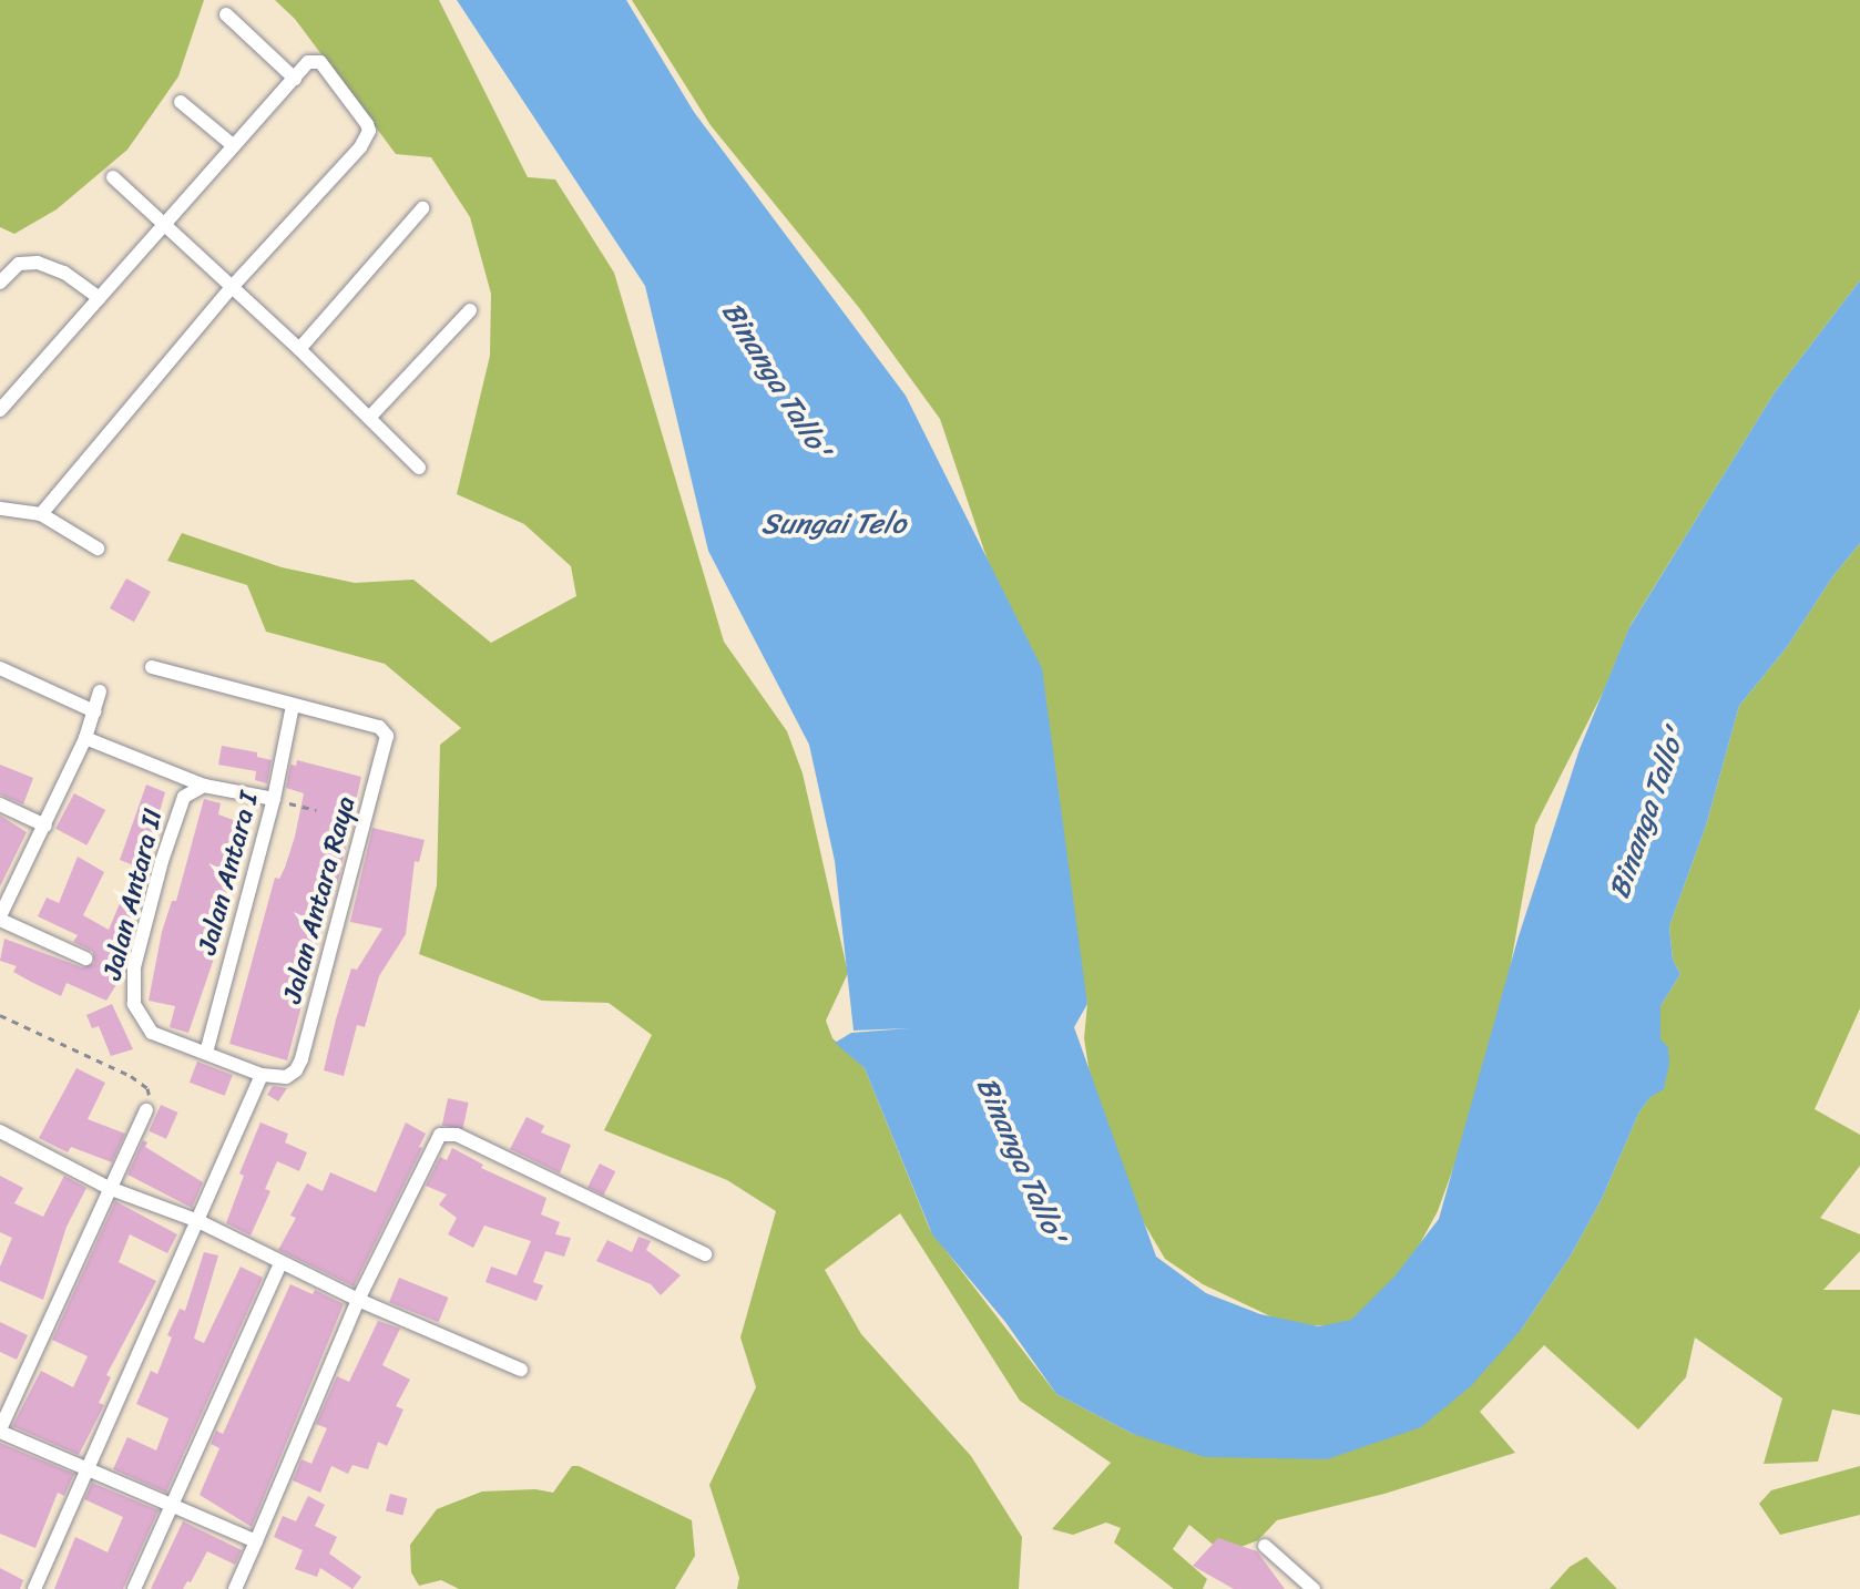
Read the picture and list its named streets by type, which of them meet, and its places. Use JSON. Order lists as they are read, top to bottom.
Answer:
{
  "streets": {
    "street": ["Jalan Antara I", "Jalan Antara II", "Jalan Antara Raya"]
  },
  "crossings": [
    ["Jalan Antara I", "Jalan Antara II"],
    ["Jalan Antara I", "Jalan Antara Raya"],
    ["Jalan Antara II", "Jalan Antara Raya"]
  ],
  "water": ["Binanga Tallo'", "Sungai Telo"]
}
